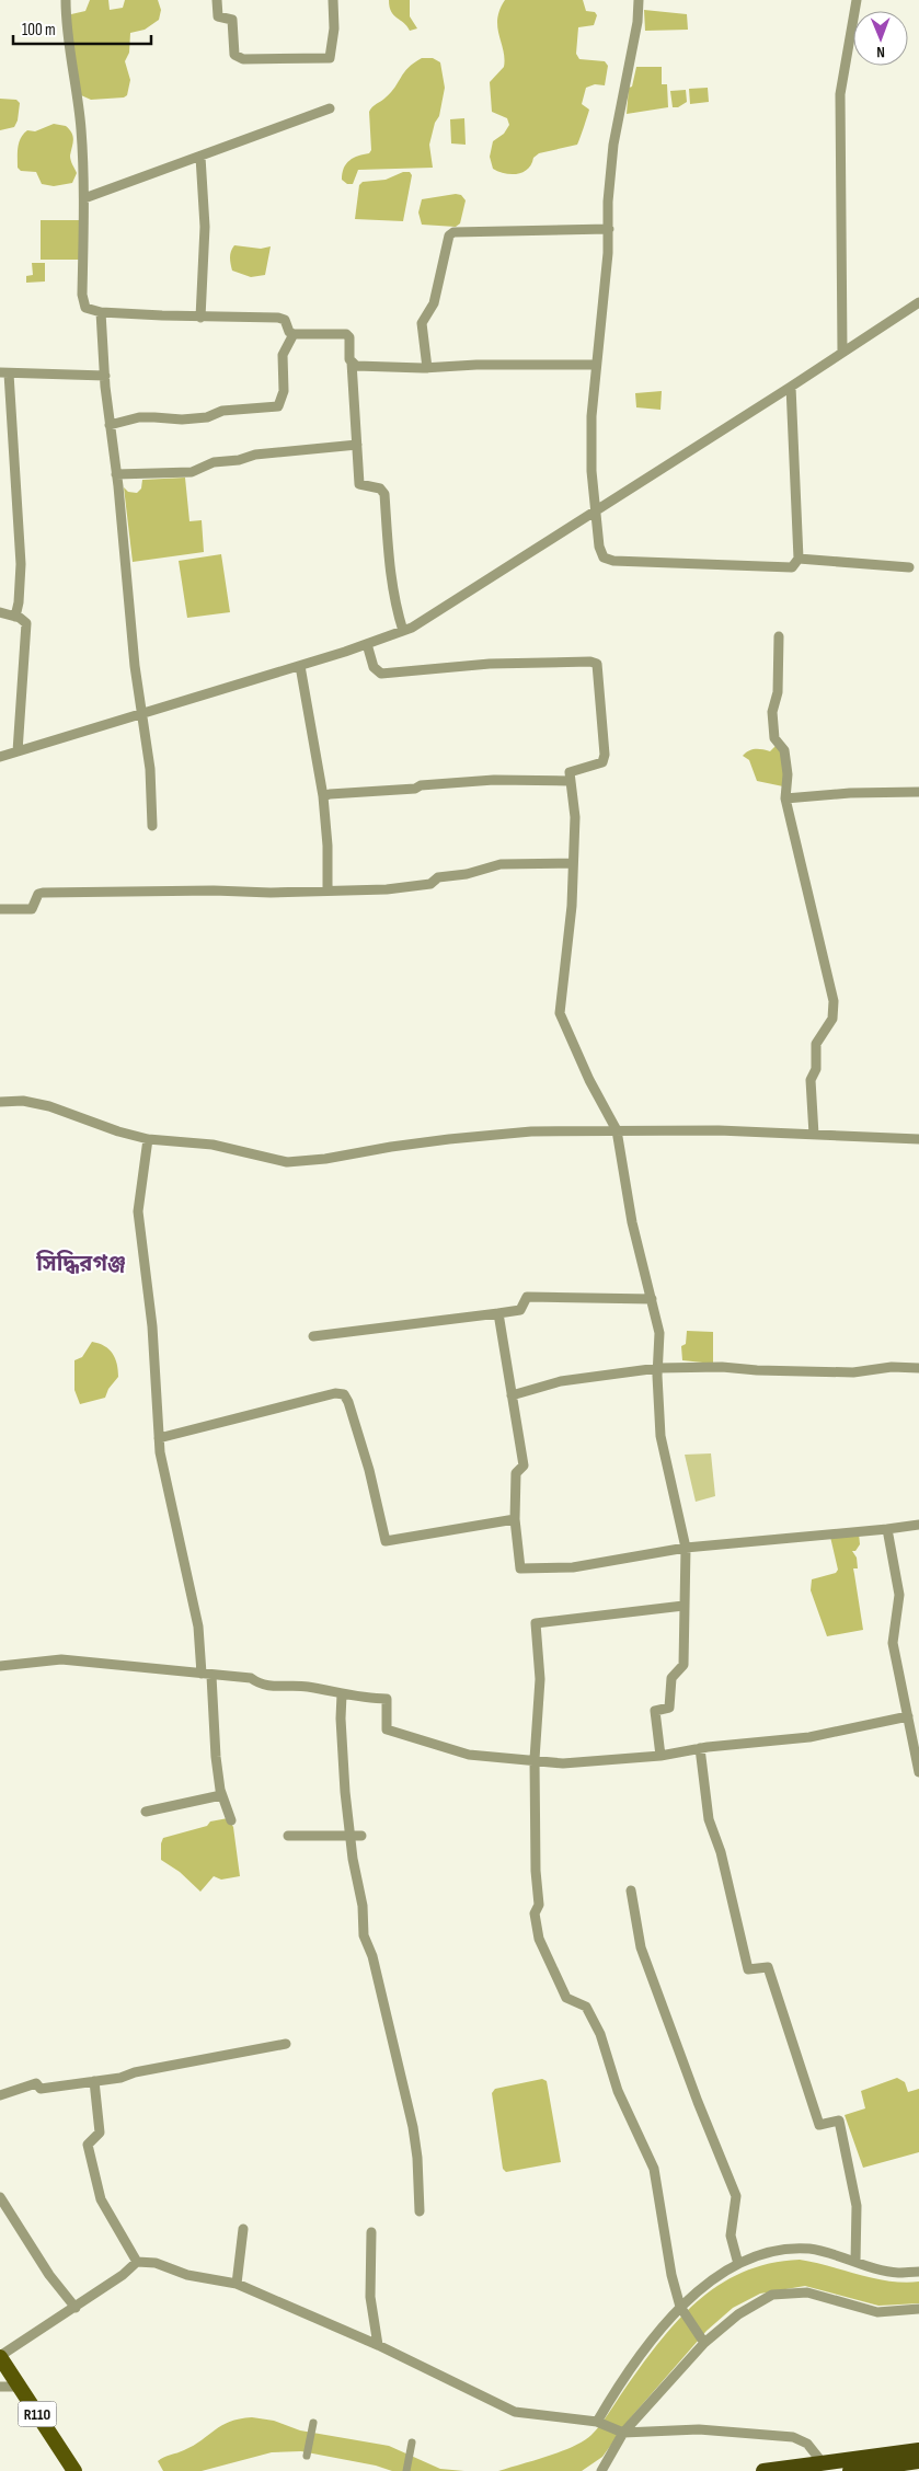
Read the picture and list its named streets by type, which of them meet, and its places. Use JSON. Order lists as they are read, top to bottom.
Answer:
{
  "streets": {
    "main road": ["R110"]
  },
  "districts": ["সিদ্ধিরগঞ্জ"],
  "scale_bar": "100 m",
  "north": "bottom"
}
